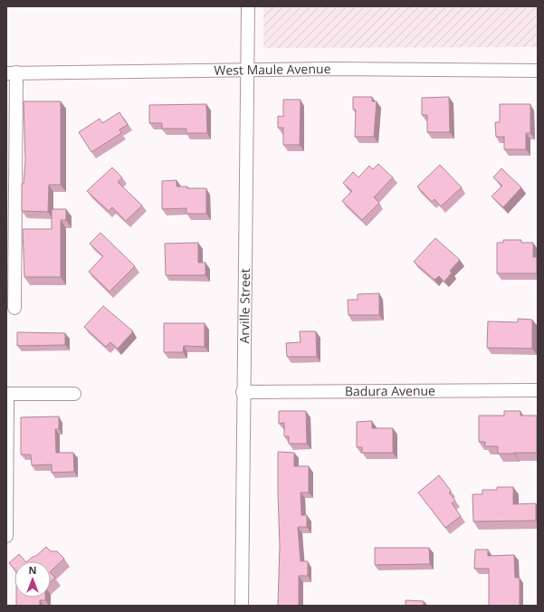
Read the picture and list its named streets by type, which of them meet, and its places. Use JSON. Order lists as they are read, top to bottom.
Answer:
{
  "streets": {
    "street": ["West Maule Avenue", "Arville Street", "Badura Avenue"]
  },
  "crossings": [
    ["West Maule Avenue", "Arville Street"],
    ["Arville Street", "Badura Avenue"]
  ],
  "north": "top"
}
